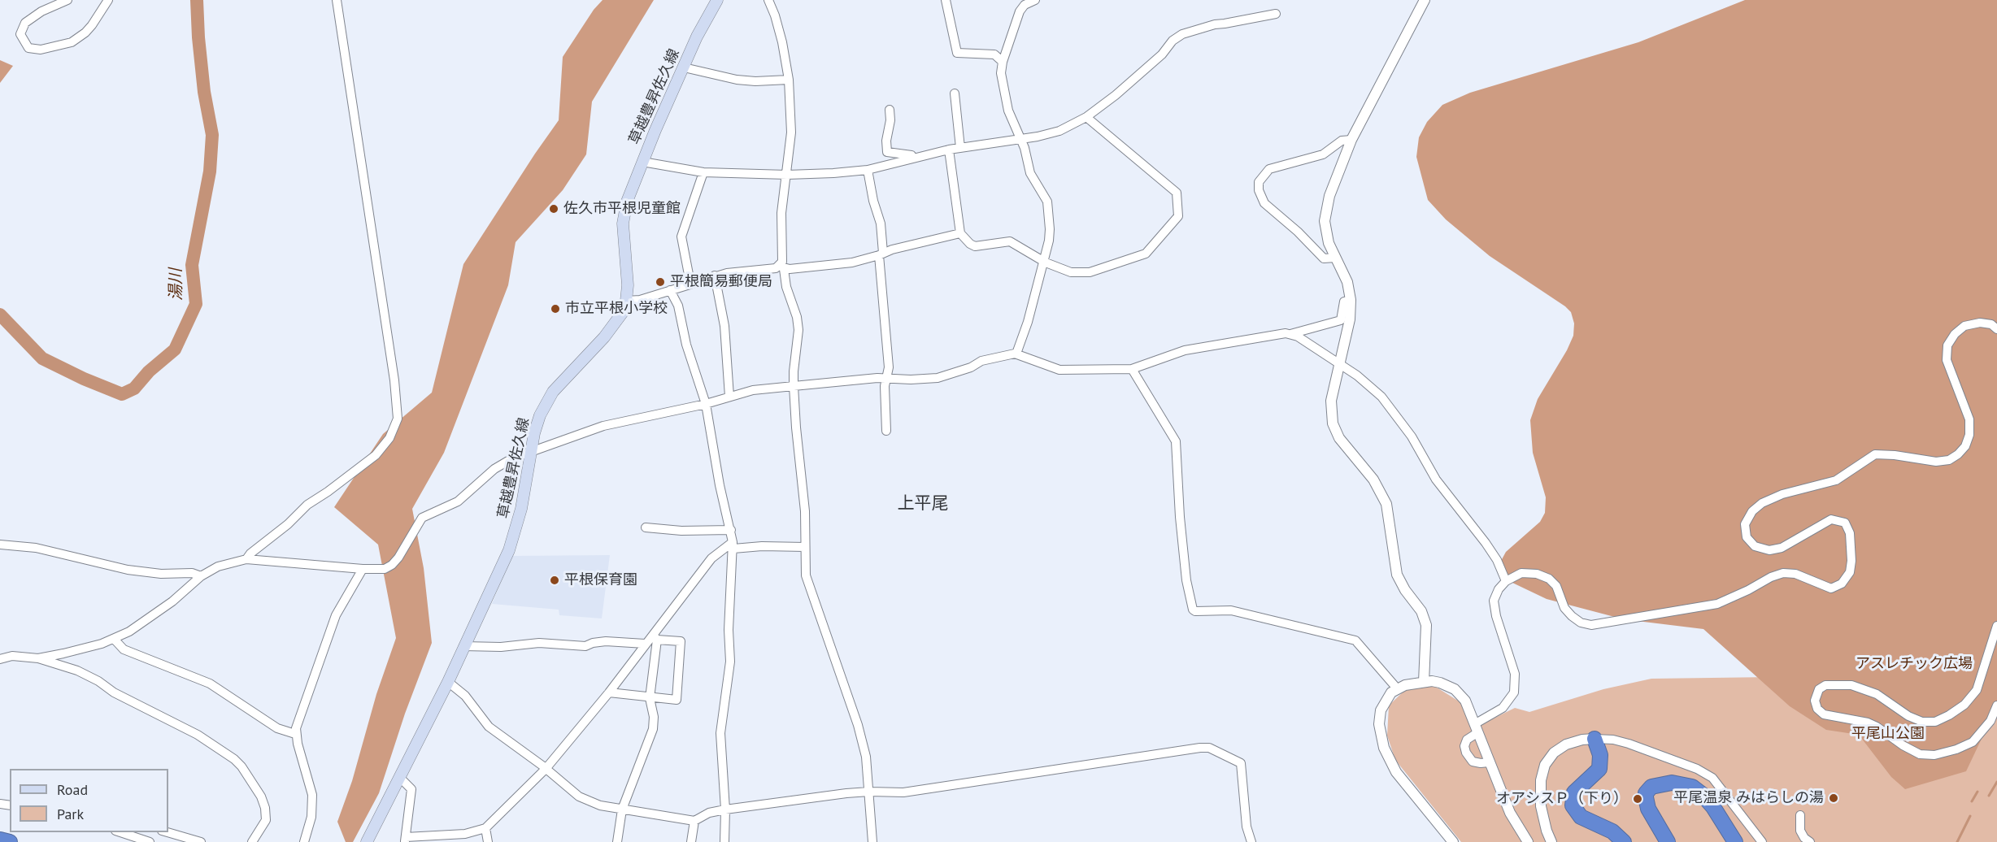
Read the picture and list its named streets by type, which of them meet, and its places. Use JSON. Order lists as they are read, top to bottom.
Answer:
{
  "streets": {
    "main road": ["草越豊昇佐久線"]
  },
  "districts": ["上平尾"],
  "water": ["湯川"],
  "parks": ["アスレチック広場", "平尾山公園"],
  "places": [
    "佐久市平根児童館",
    "平根簡易郵便局",
    "市立平根小学校",
    "平根保育園",
    "平尾温泉 みはらしの湯",
    "オアシスＰ（下り）"
  ],
  "legend": ["Road", "Park"]
}
